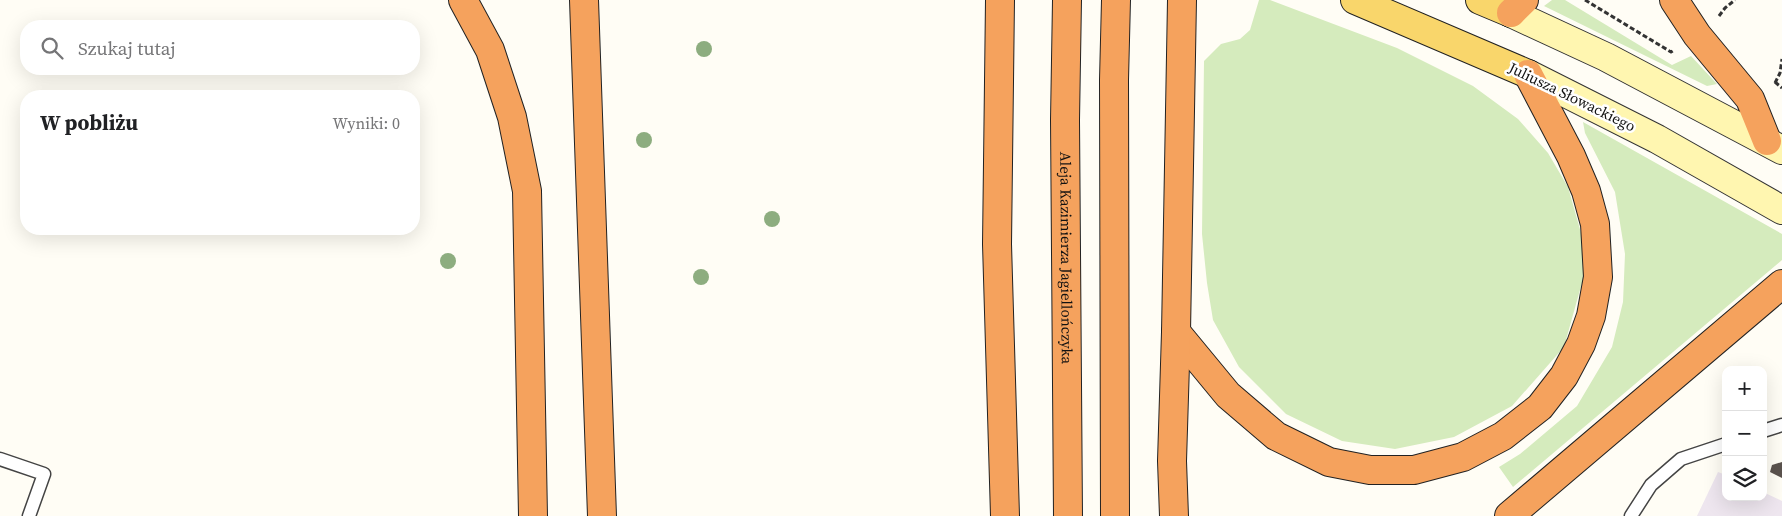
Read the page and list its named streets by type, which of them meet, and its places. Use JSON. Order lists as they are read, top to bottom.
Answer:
{
  "streets": {
    "highway": ["Aleja Kazimierza Jagiellończyka"],
    "main road": ["Juliusza Słowackiego"]
  },
  "page": {
    "search": "Szukaj tutaj",
    "heading": ["W pobliżu", "Wyniki: 0"],
    "map_buttons": ["+", "−"]
  }
}
